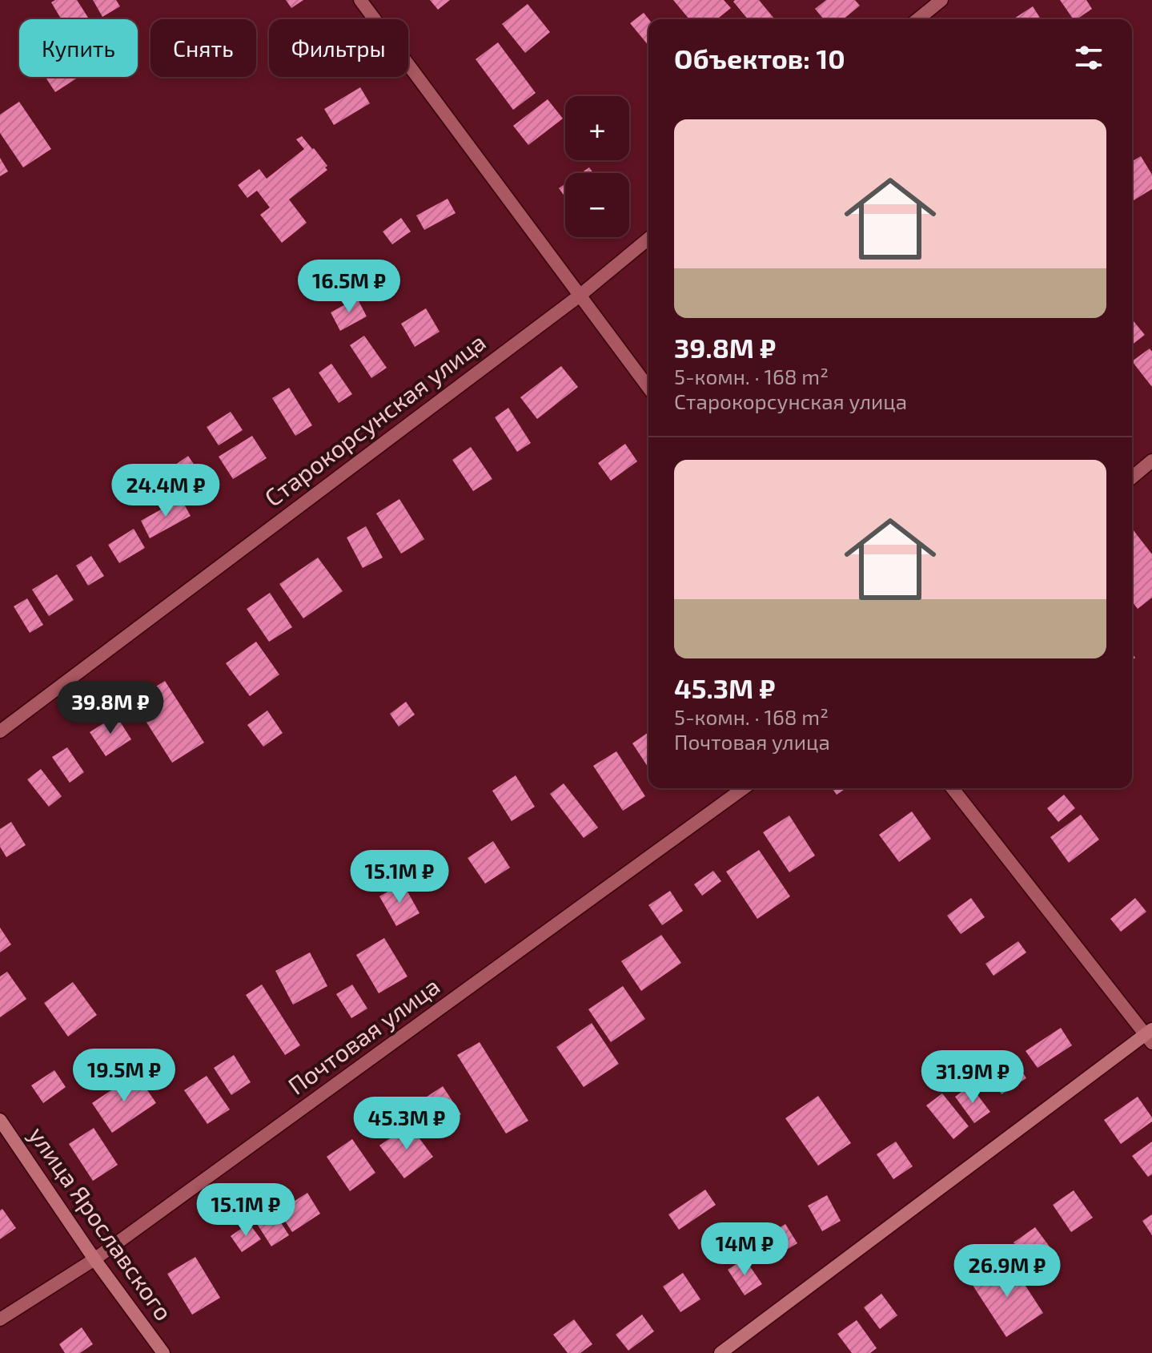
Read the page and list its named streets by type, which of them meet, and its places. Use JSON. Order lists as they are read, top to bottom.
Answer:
{
  "streets": {
    "street": ["Старокорсунская улица", "Почтовая улица", "улица Ярославского"]
  },
  "crossings": [
    ["Почтовая улица", "улица Ярославского"]
  ],
  "page": {
    "chip": ["Купить", "Снять", "Фильтры"],
    "heading": "Объектов: 10",
    "map_buttons": ["+", "−"],
    "list": [
      {
        "name": "39.8M ₽",
        "note": "5-комн. · 168 m² · Старокорсунская улица"
      },
      {
        "name": "45.3M ₽",
        "note": "5-комн. · 168 m² · Почтовая улица"
      }
    ],
    "price": [
      "16.5M ₽",
      "24.4M ₽",
      "39.8M ₽",
      "15.1M ₽",
      "19.5M ₽",
      "31.9M ₽",
      "45.3M ₽",
      "15.1M ₽",
      "14M ₽",
      "26.9M ₽"
    ]
  }
}
